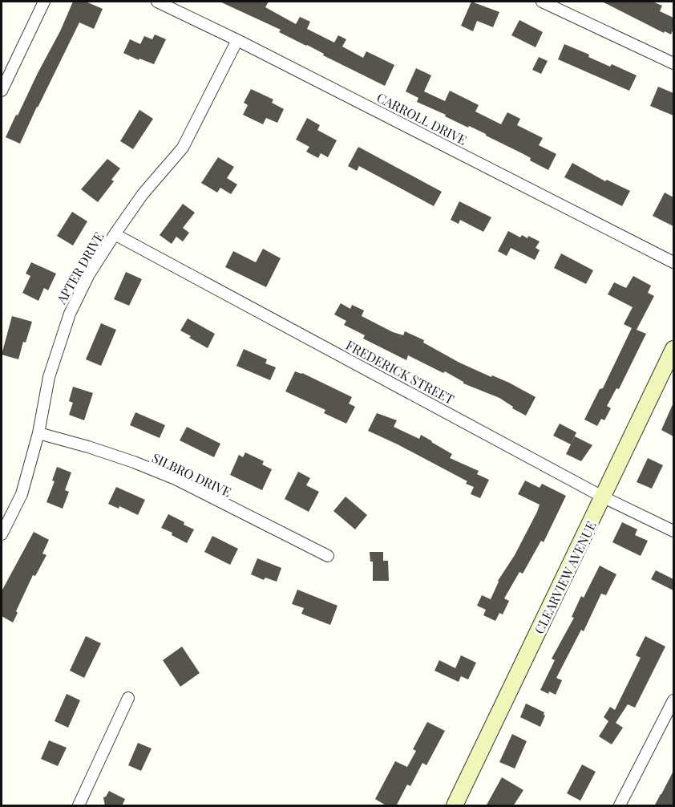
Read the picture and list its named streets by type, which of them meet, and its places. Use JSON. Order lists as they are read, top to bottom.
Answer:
{
  "streets": {
    "street": [
      "CARROLL DRIVE",
      "APTER DRIVE",
      "FREDERICK STREET",
      "SILBRO DRIVE",
      "CLEARVIEW AVENUE"
    ]
  },
  "crossings": [
    ["CARROLL DRIVE", "APTER DRIVE"],
    ["APTER DRIVE", "FREDERICK STREET"],
    ["APTER DRIVE", "SILBRO DRIVE"],
    ["FREDERICK STREET", "CLEARVIEW AVENUE"]
  ]
}
